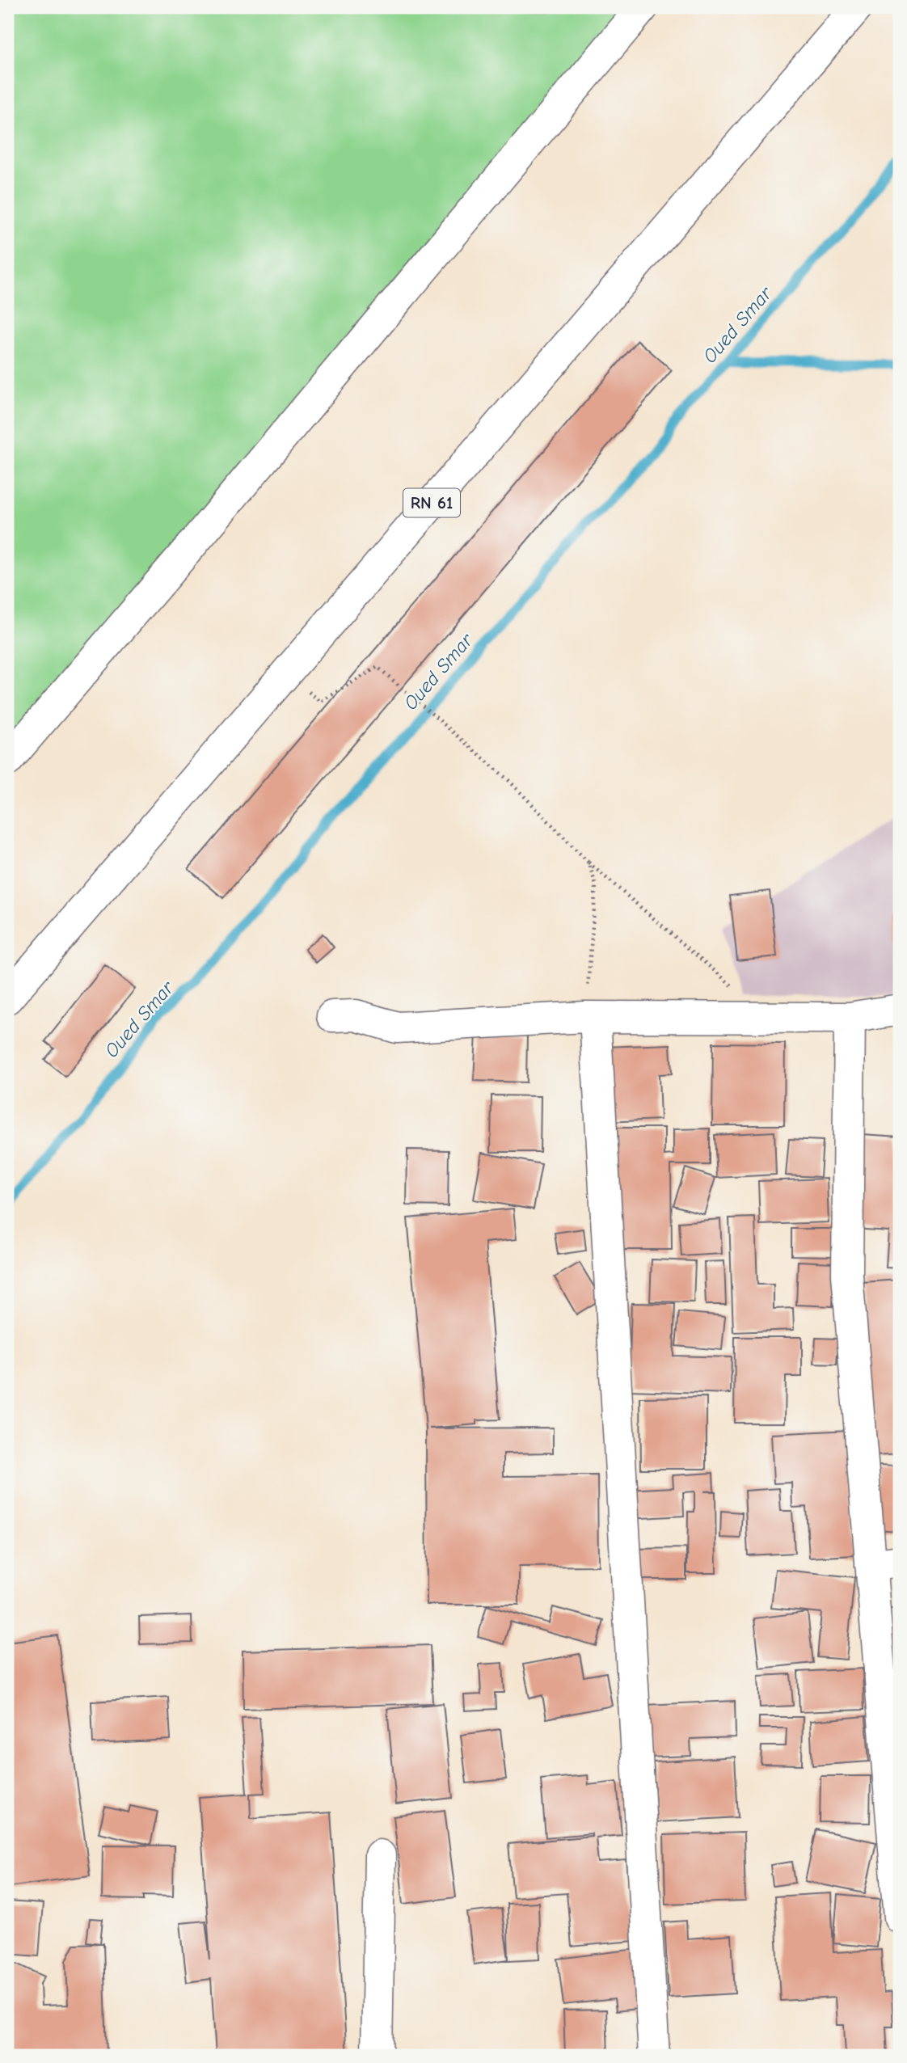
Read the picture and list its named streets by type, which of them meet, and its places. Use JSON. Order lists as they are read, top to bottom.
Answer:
{
  "streets": {
    "street": ["RN 61"]
  },
  "water": ["Oued Smar"]
}
